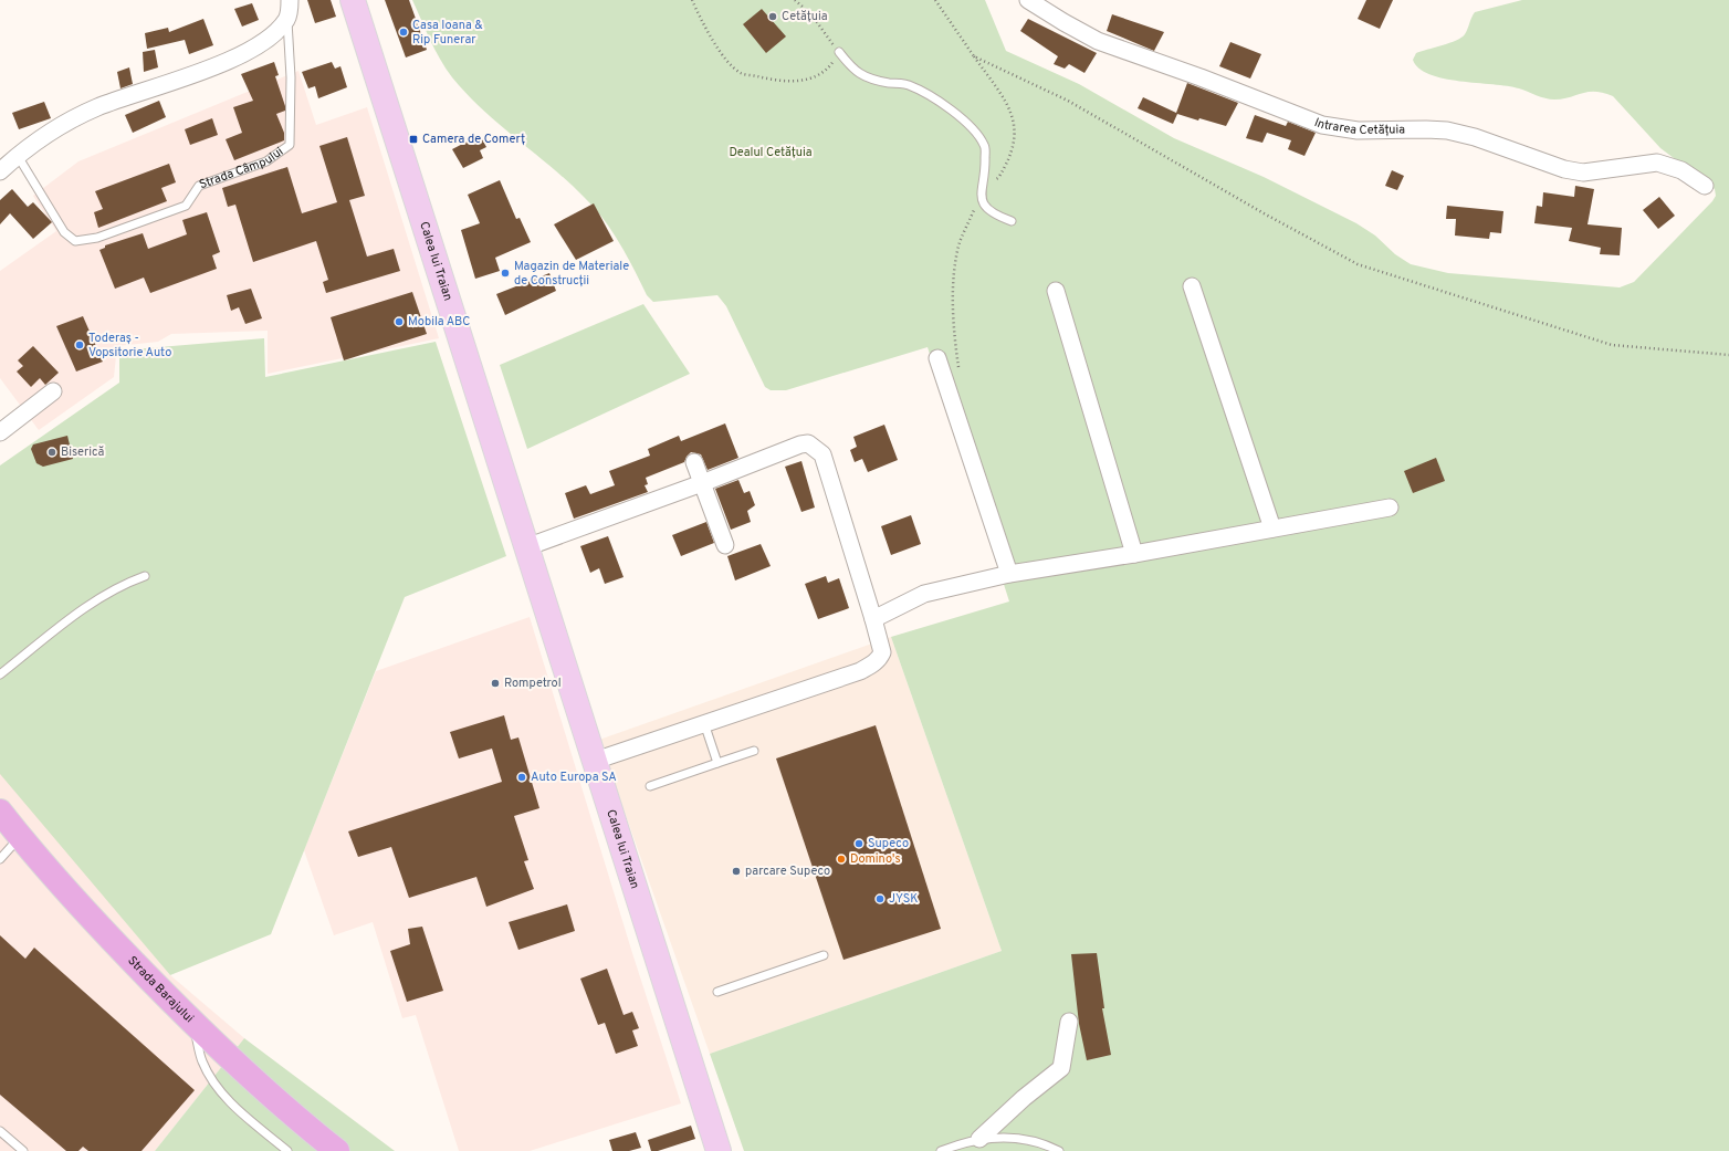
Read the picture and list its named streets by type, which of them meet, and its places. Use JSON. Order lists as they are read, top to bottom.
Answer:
{
  "streets": {
    "highway": ["Strada Barajului"],
    "main road": ["Calea lui Traian"],
    "street": ["Intrarea Cetățuia", "Strada Câmpului"]
  },
  "parks": ["Dealul Cetățuia"],
  "places": {
    "other": [
      "Cetățuia",
      "Casa Ioana & Rip Funerar",
      "Magazin de Materiale de Construcții",
      "Mobila ABC",
      "Toderaș - Vopsitorie Auto",
      "Biserică",
      "Rompetrol",
      "Auto Europa SA",
      "Supeco",
      "Domino's",
      "parcare Supeco",
      "JYSK"
    ],
    "transit": ["Camera de Comerț"]
  }
}
